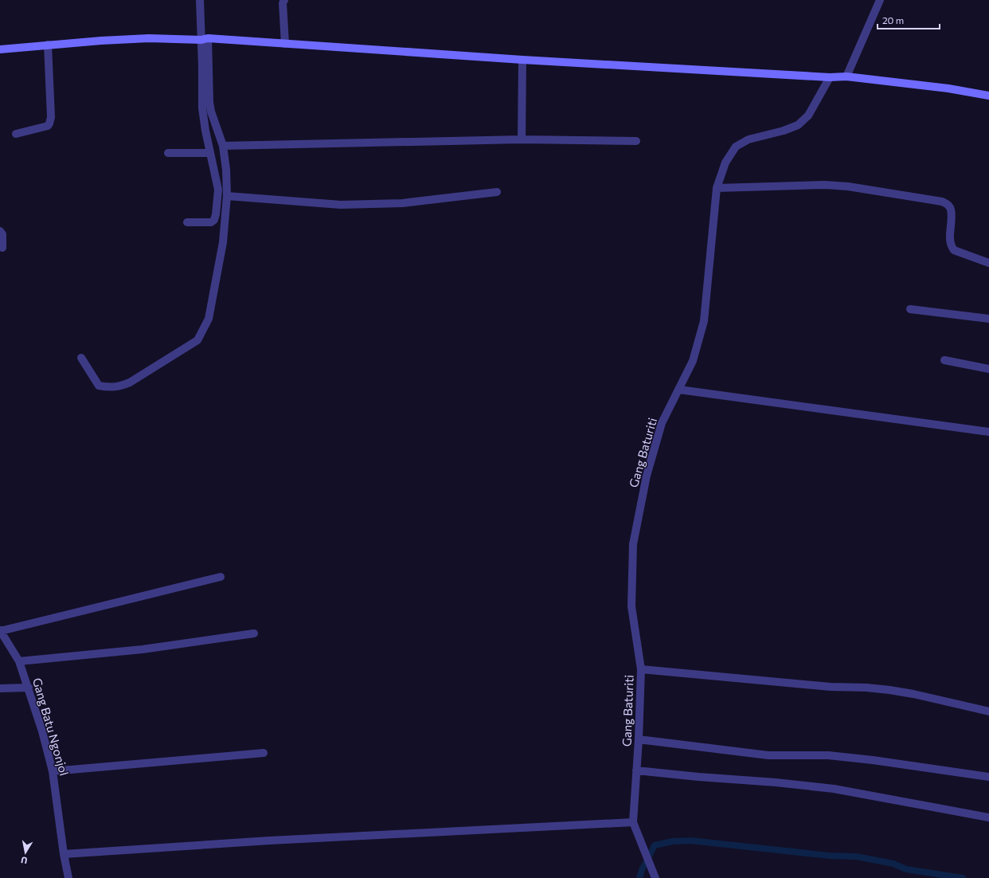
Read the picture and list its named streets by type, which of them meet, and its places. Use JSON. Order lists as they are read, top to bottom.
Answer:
{
  "streets": {
    "street": ["Gang Baturiti", "Gang Batu Ngonjol"]
  },
  "scale_bar": "20 m",
  "north": "bottom"
}
